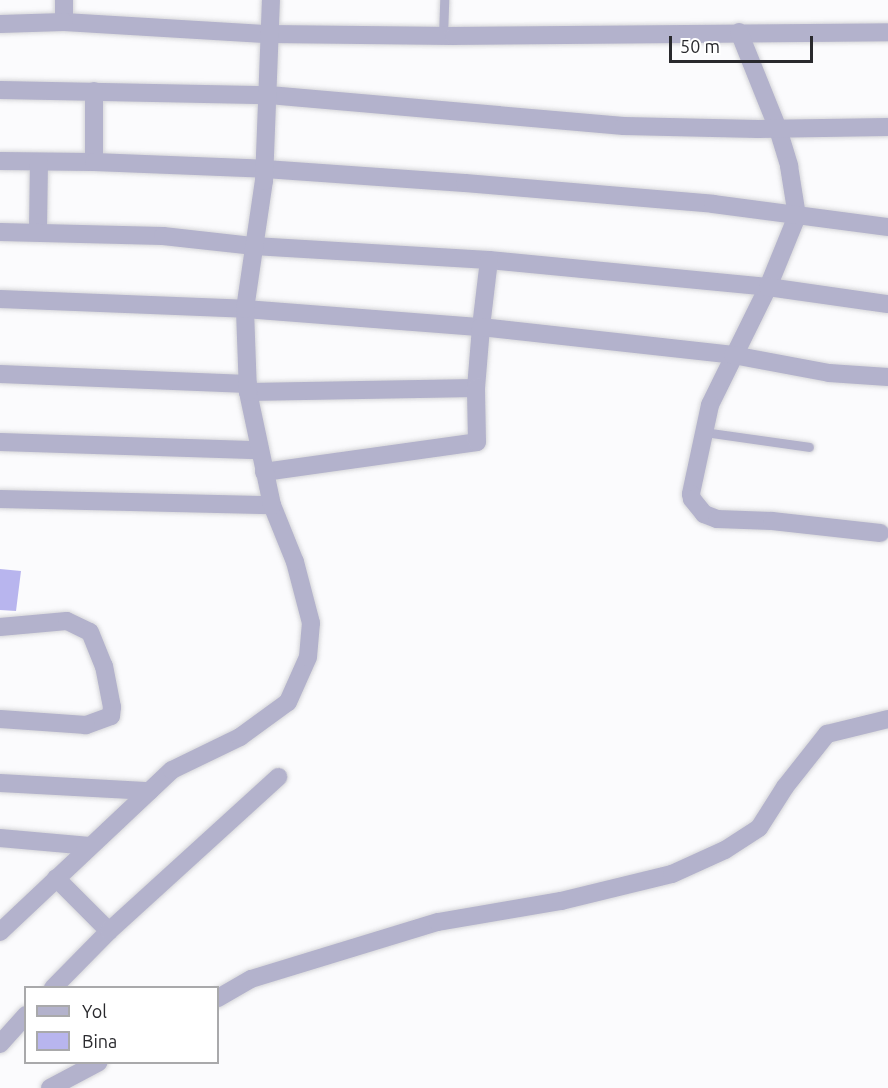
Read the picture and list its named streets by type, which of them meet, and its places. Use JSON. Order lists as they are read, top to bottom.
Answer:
{
  "legend": ["Yol", "Bina"],
  "scale_bar": "50 m"
}
